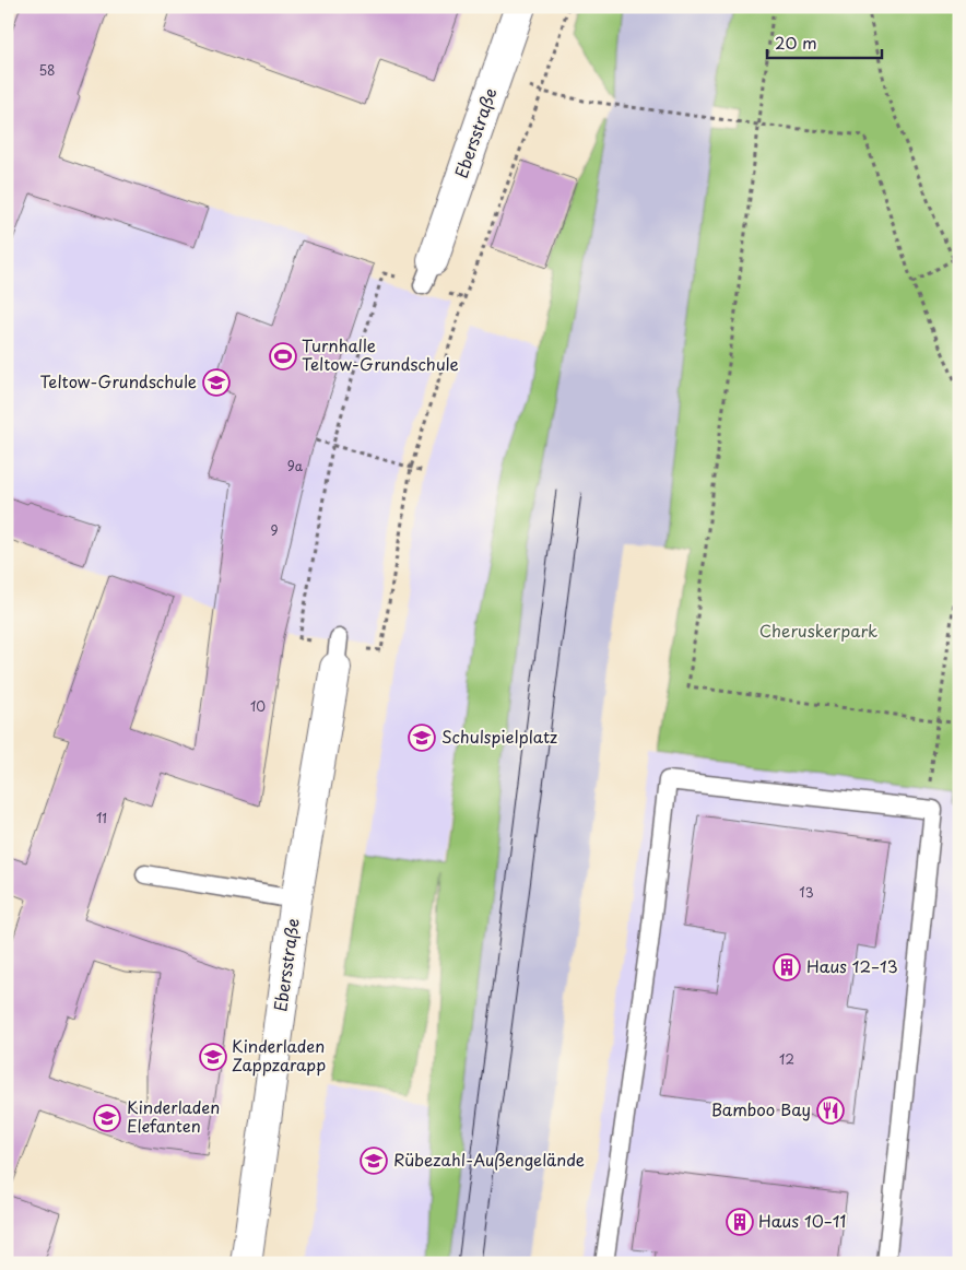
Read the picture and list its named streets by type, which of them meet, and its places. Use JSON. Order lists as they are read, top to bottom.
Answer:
{
  "streets": {
    "street": ["Ebersstraße"]
  },
  "parks": ["Cheruskerpark"],
  "places": {
    "sports": ["Turnhalle Teltow-Grundschule"],
    "school or university": [
      "Teltow-Grundschule",
      "Schulspielplatz",
      "Kinderladen Zappzarapp",
      "Kinderladen Elefanten",
      "Rübezahl-Außengelände"
    ],
    "building": ["Haus 12–13", "Haus 10–11"],
    "restaurant": ["Bamboo Bay"]
  },
  "house_numbers": [
    "58",
    "9a",
    "9",
    "10",
    "11",
    "13",
    "12"
  ],
  "scale_bar": "20 m"
}
